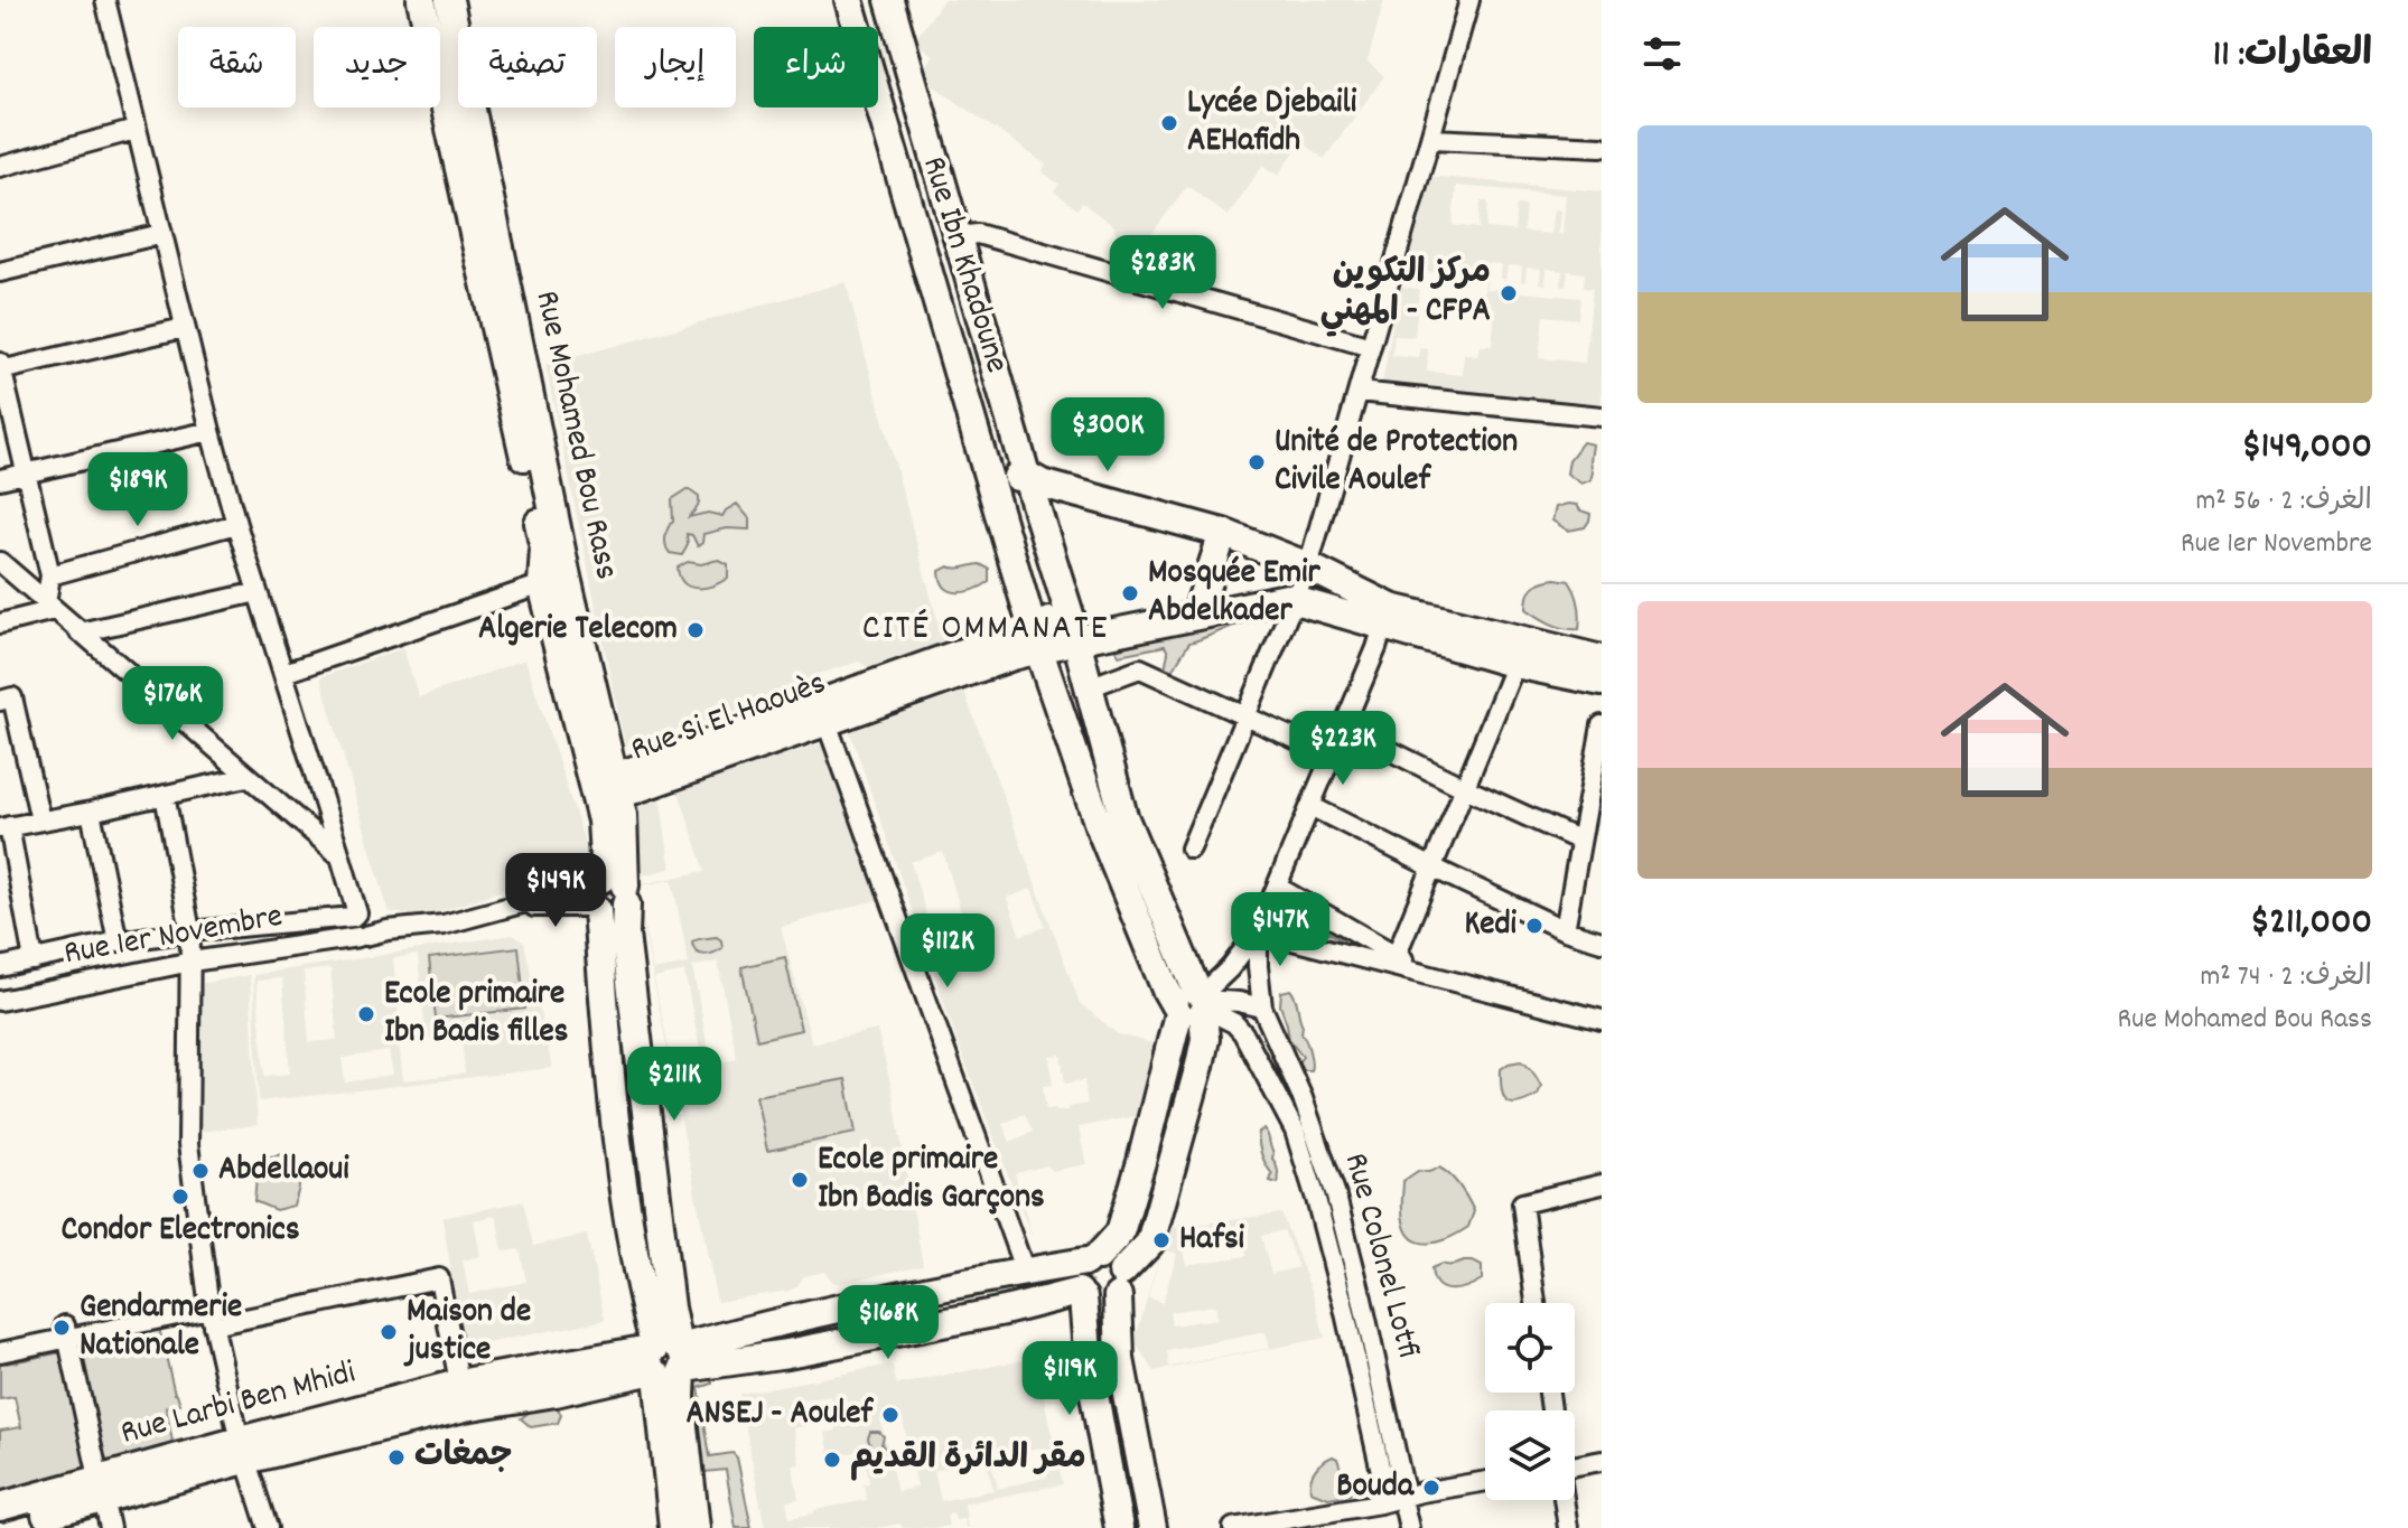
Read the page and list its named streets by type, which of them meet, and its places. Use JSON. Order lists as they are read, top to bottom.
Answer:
{
  "streets": {
    "street": [
      "Rue Ibn Khadoune",
      "Rue Mohamed Bou Rass",
      "Rue Si El Haouès",
      "Rue 1er Novembre",
      "Rue Colonel Lotfi",
      "Rue Larbi Ben Mhidi"
    ]
  },
  "crossings": [
    ["Rue Ibn Khadoune", "Rue Si El Haouès"],
    ["Rue Ibn Khadoune", "Rue Colonel Lotfi"],
    ["Rue Mohamed Bou Rass", "Rue Si El Haouès"],
    ["Rue Mohamed Bou Rass", "Rue Larbi Ben Mhidi"]
  ],
  "districts": ["CITÉ OMMANATE"],
  "places": [
    "Lycée Djebaili AEHafidh",
    "مركز التكوين المهني - CFPA",
    "Unité de Protection Civile Aoulef",
    "Mosquée Emir Abdelkader",
    "Algerie Telecom",
    "Kedi",
    "Ecole primaire Ibn Badis filles",
    "Abdellaoui",
    "Ecole primaire Ibn Badis Garçons",
    "Condor Electronics",
    "Hafsi",
    "Gendarmerie Nationale",
    "Maison de justice",
    "ANSEJ - Aoulef",
    "جمغات",
    "مقر الدائرة القديم",
    "Bouda"
  ],
  "page": {
    "heading": "العقارات: 11",
    "chip": [
      "شراء",
      "إيجار",
      "تصفية",
      "جديد",
      "شقة"
    ],
    "list": [
      {
        "name": "$149,000",
        "note": "الغرف: 2 · 56 m² · Rue 1er Novembre"
      },
      {
        "name": "$211,000",
        "note": "الغرف: 2 · 74 m² · Rue Mohamed Bou Rass"
      }
    ],
    "price": [
      "$283K",
      "$300K",
      "$189K",
      "$176K",
      "$223K",
      "$149K",
      "$147K",
      "$112K",
      "$211K",
      "$168K",
      "$119K"
    ]
  }
}
